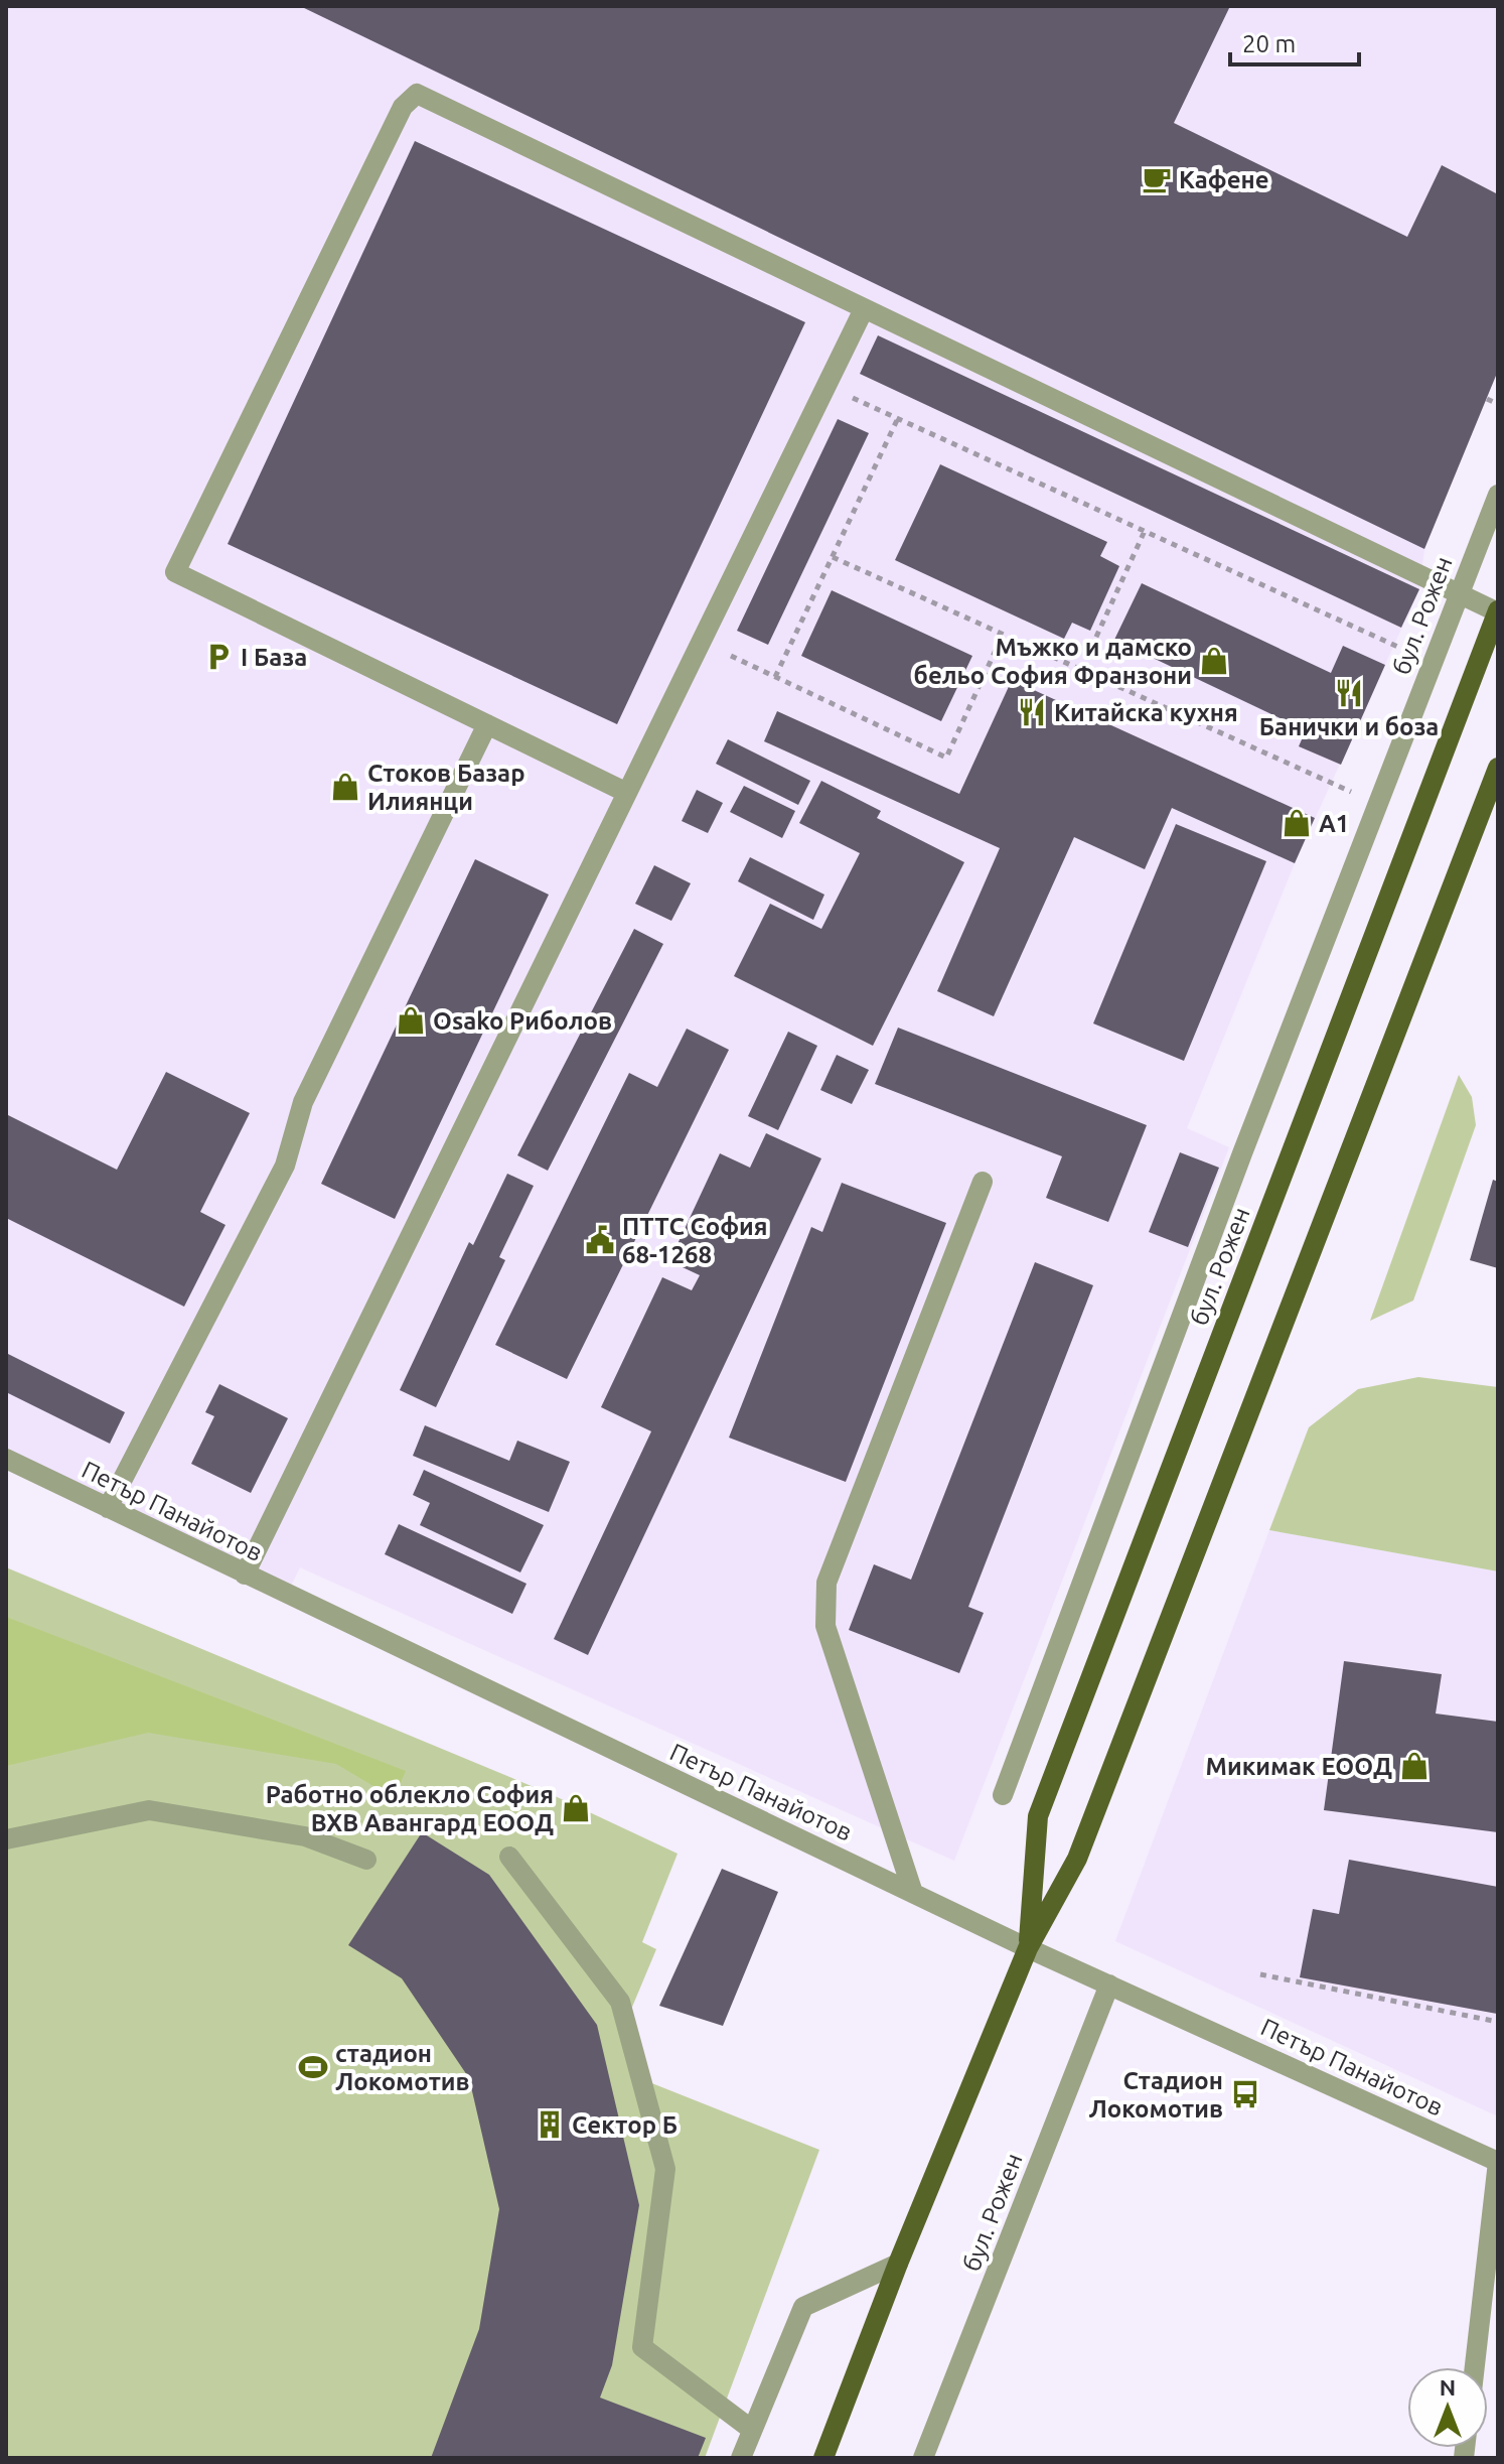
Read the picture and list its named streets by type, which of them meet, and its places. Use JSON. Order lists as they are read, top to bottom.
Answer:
{
  "streets": {
    "main road": ["бул. Рожен"],
    "street": ["Петър Панайотов"]
  },
  "crossings": [
    ["бул. Рожен", "Петър Панайотов"]
  ],
  "places": {
    "cafe": ["Кафене"],
    "parking": ["I База"],
    "shop": [
      "Мъжко и дамско бельо София Франзони",
      "Стоков Базар Илиянци",
      "A1",
      "Osako Риболов",
      "Микимак ЕООД",
      "Работно облекло София ВХВ Авангард ЕООД"
    ],
    "restaurant": ["Банички и боза", "Китайска кухня"],
    "public building": ["ПТТС София 68-1268"],
    "sports": ["стадион Локомотив"],
    "bus stop": ["Стадион Локомотив"],
    "building": ["Сектор Б"]
  },
  "scale_bar": "20 m",
  "north": "top"
}
